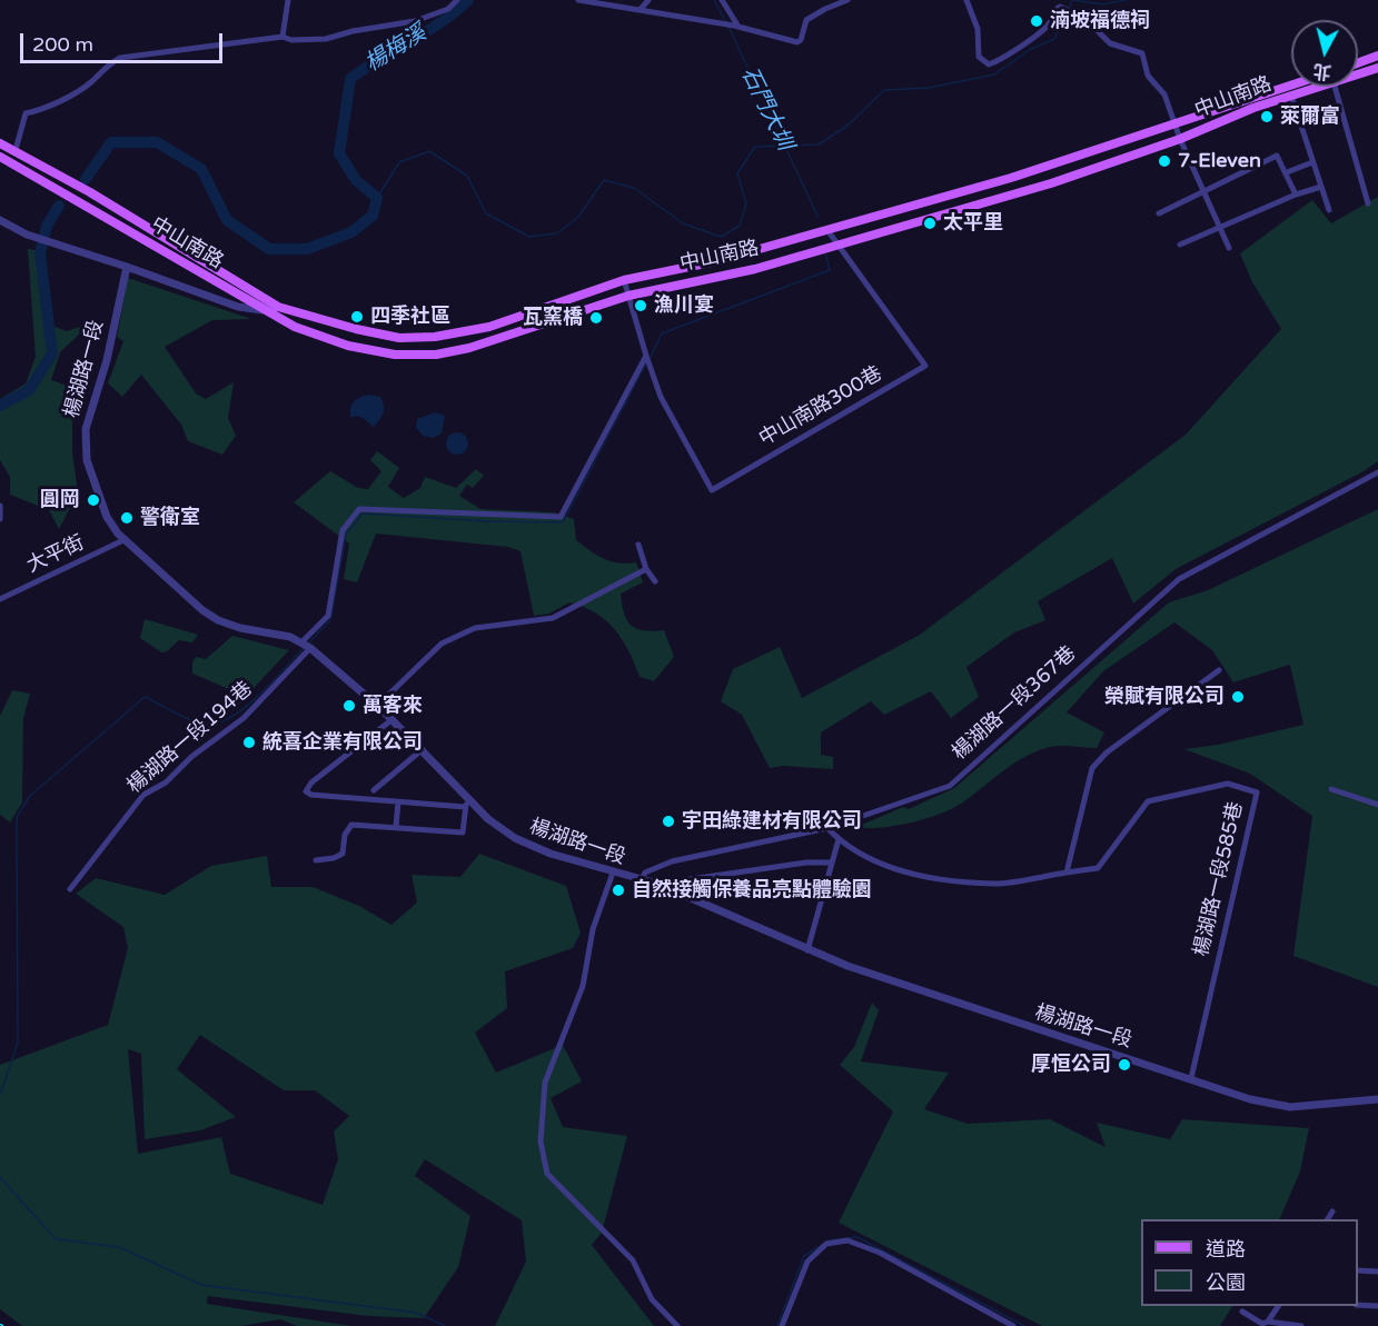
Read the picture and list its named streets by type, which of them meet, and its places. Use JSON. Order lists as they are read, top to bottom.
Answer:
{
  "streets": {
    "main road": ["中山南路"],
    "street": [
      "楊湖路一段",
      "中山南路300巷",
      "大平街",
      "楊湖路一段367巷",
      "楊湖路一段194巷",
      "楊湖路一段585巷"
    ]
  },
  "crossings": [
    ["中山南路", "中山南路300巷"],
    ["楊湖路一段", "大平街"],
    ["楊湖路一段", "楊湖路一段367巷"],
    ["楊湖路一段", "楊湖路一段194巷"],
    ["楊湖路一段", "楊湖路一段585巷"],
    ["中山南路300巷", "楊湖路一段194巷"]
  ],
  "water": ["楊梅溪", "石門大圳"],
  "places": [
    "湳坡福德祠",
    "萊爾富",
    "7-Eleven",
    "太平里",
    "漁川宴",
    "四季社區",
    "瓦窯橋",
    "圓岡",
    "警衛室",
    "榮賦有限公司",
    "萬客來",
    "統喜企業有限公司",
    "宇田綠建材有限公司",
    "自然接觸保養品亮點體驗園",
    "厚恒公司"
  ],
  "legend": ["道路", "公園"],
  "scale_bar": "200 m",
  "north": "bottom"
}
